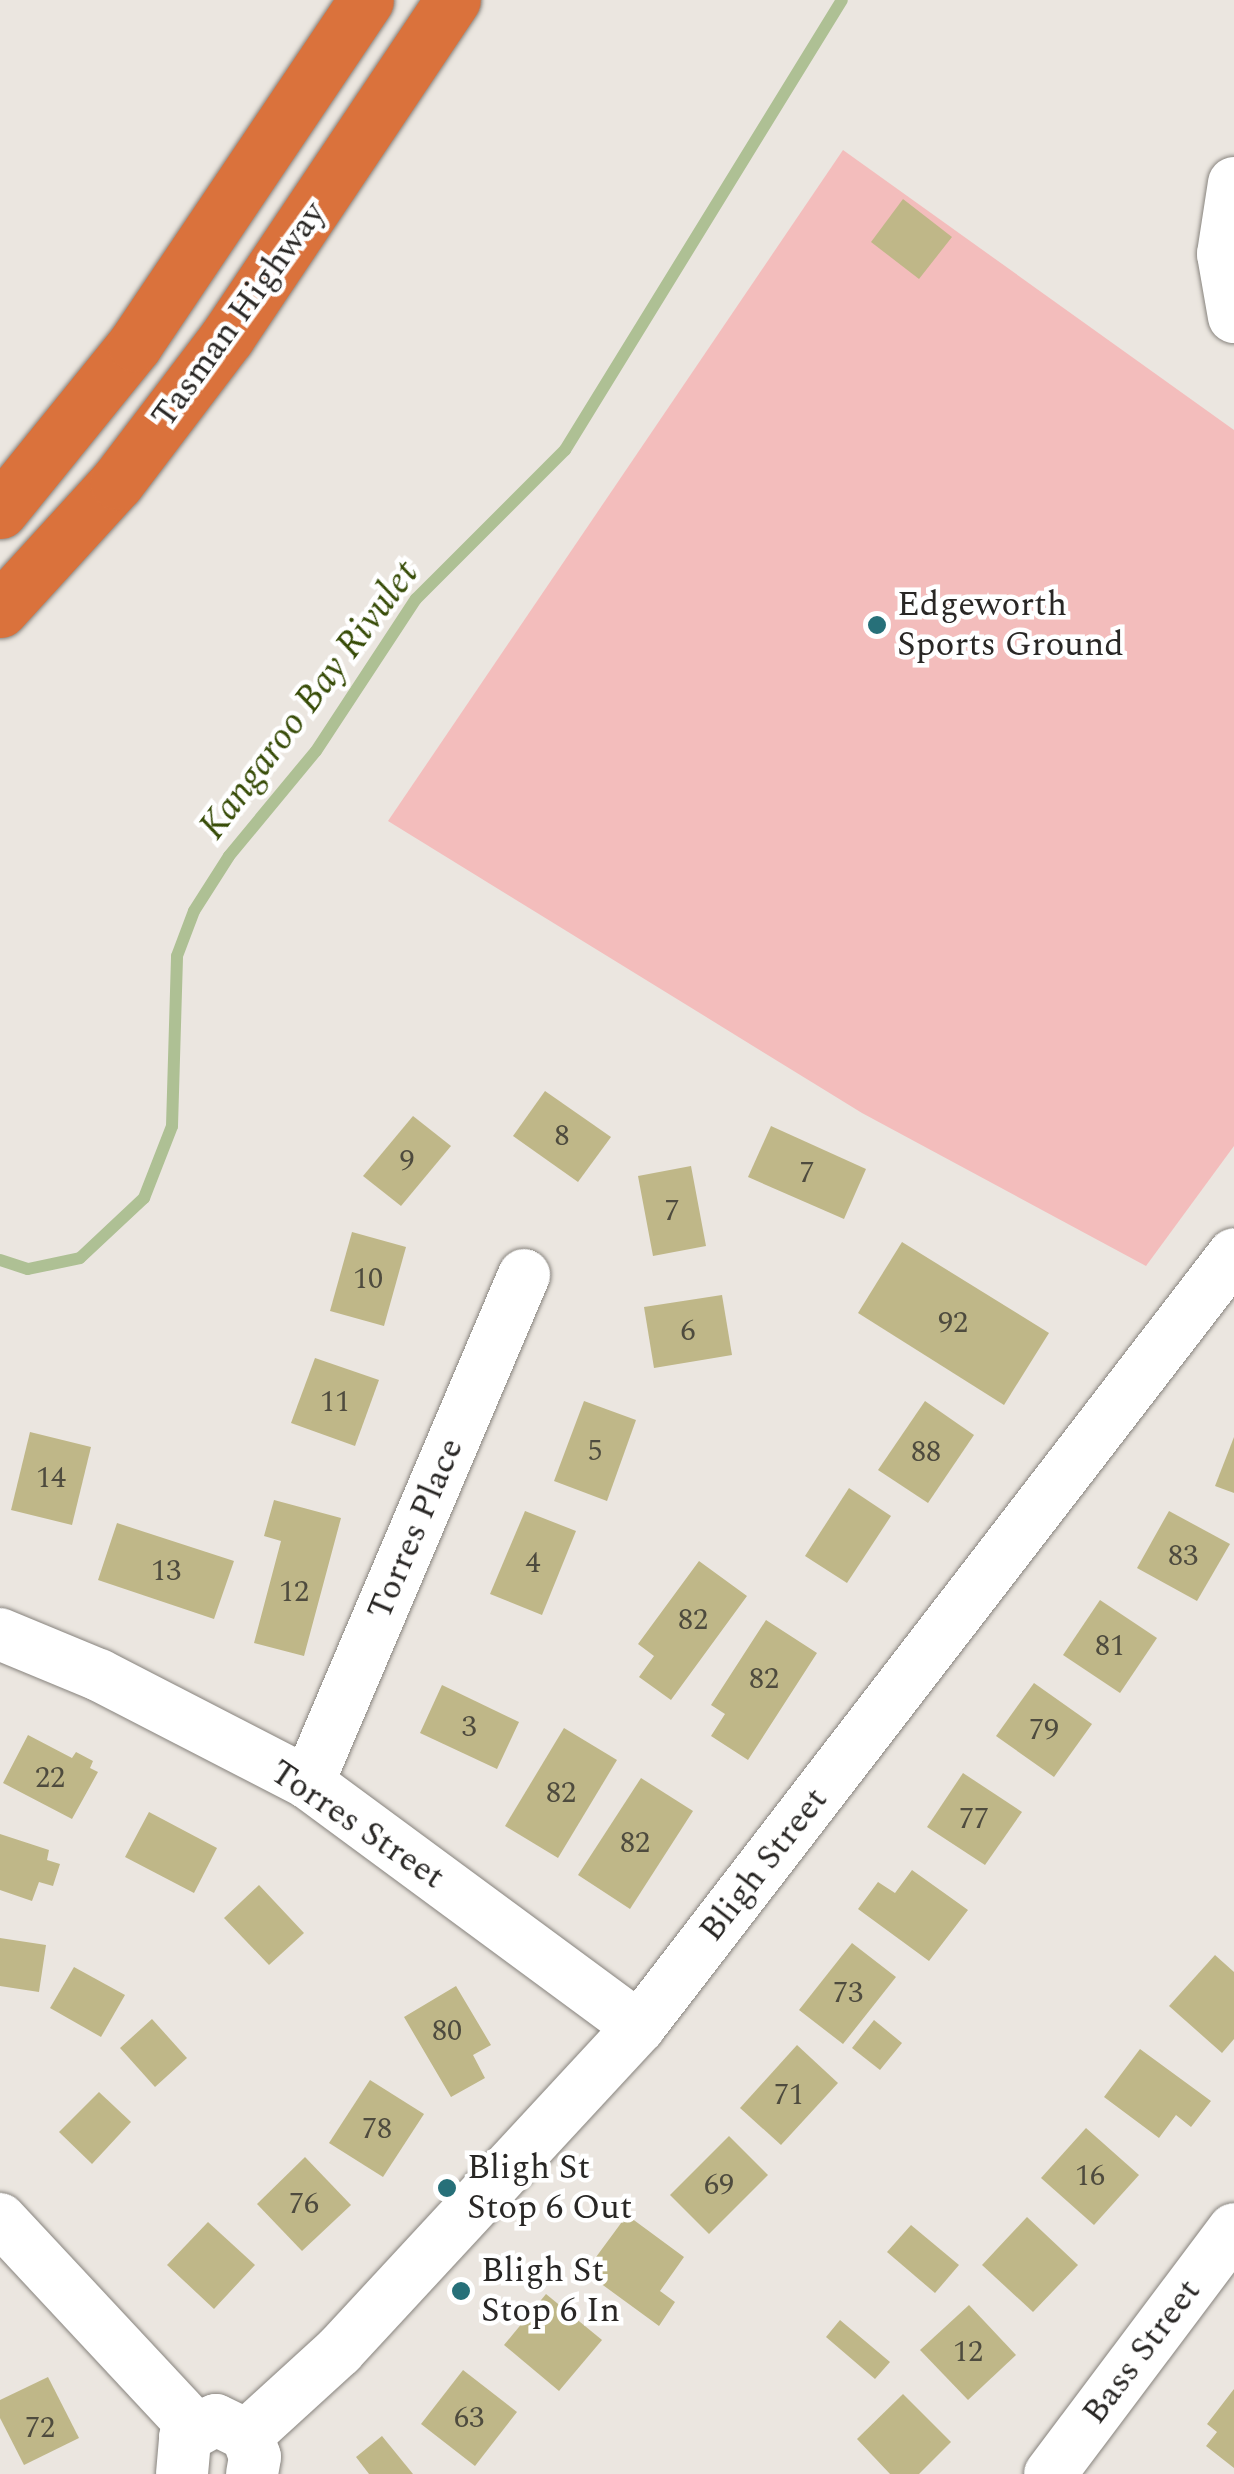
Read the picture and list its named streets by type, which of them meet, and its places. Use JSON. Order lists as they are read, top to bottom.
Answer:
{
  "streets": {
    "highway": ["Tasman Highway"],
    "street": [
      "Torres Place",
      "Torres Street",
      "Bligh Street",
      "Bass Street"
    ]
  },
  "crossings": [
    ["Torres Place", "Torres Street"],
    ["Torres Street", "Bligh Street"]
  ],
  "water": ["Kangaroo Bay Rivulet"],
  "places": ["Edgeworth Sports Ground", "Bligh St Stop 6 Out", "Bligh St Stop 6 In"],
  "house_numbers": [
    "8",
    "9",
    "7",
    "7",
    "10",
    "92",
    "6",
    "11",
    "5",
    "88",
    "14",
    "83",
    "4",
    "13",
    "12",
    "82",
    "81",
    "82",
    "3",
    "79",
    "22",
    "82",
    "77",
    "82",
    "73",
    "80",
    "71",
    "78",
    "16",
    "69",
    "76",
    "12",
    "63",
    "72"
  ]
}
